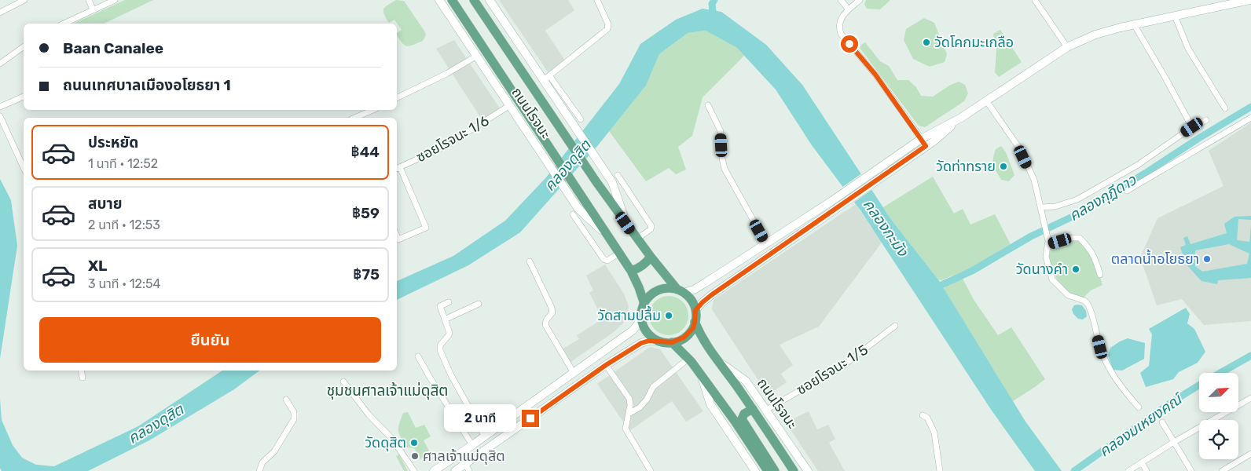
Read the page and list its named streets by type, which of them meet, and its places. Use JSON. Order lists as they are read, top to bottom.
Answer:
{
  "streets": {
    "main road": ["ถนนโรจนะ"],
    "street": ["ซอยโรจนะ 1/6", "ซอยโรจนะ 1/5"]
  },
  "crossings": [
    ["ถนนโรจนะ", "ซอยโรจนะ 1/6"],
    ["ถนนโรจนะ", "ซอยโรจนะ 1/5"]
  ],
  "districts": ["ชุมชนศาลเจ้าแม่ดุสิต"],
  "water": [
    "คลองดุสิต",
    "คลองกุฎีดาว",
    "คลองกะมัง",
    "คลองมเหยงคณ์"
  ],
  "places": [
    "วัดโคกมะเกลือ",
    "วัดท่าทราย",
    "ตลาดน้ำอโยธยา",
    "วัดนางคำ",
    "วัดสามปลื้ม",
    "วัดดุสิต",
    "ศาลเจ้าแม่ดุสิต"
  ],
  "north": "top right",
  "page": {
    "banner": ["Baan Canalee", "ถนนเทศบาลเมืองอโยธยา 1"],
    "list": [
      {
        "name": "ประหยัด",
        "note": "1 นาที · 12:52",
        "value": "฿44"
      },
      {
        "name": "สบาย",
        "note": "2 นาที · 12:53",
        "value": "฿59"
      },
      {
        "name": "XL",
        "note": "3 นาที · 12:54",
        "value": "฿75"
      }
    ],
    "buttons": "ยืนยัน",
    "bubble": "2 นาที"
  }
}
